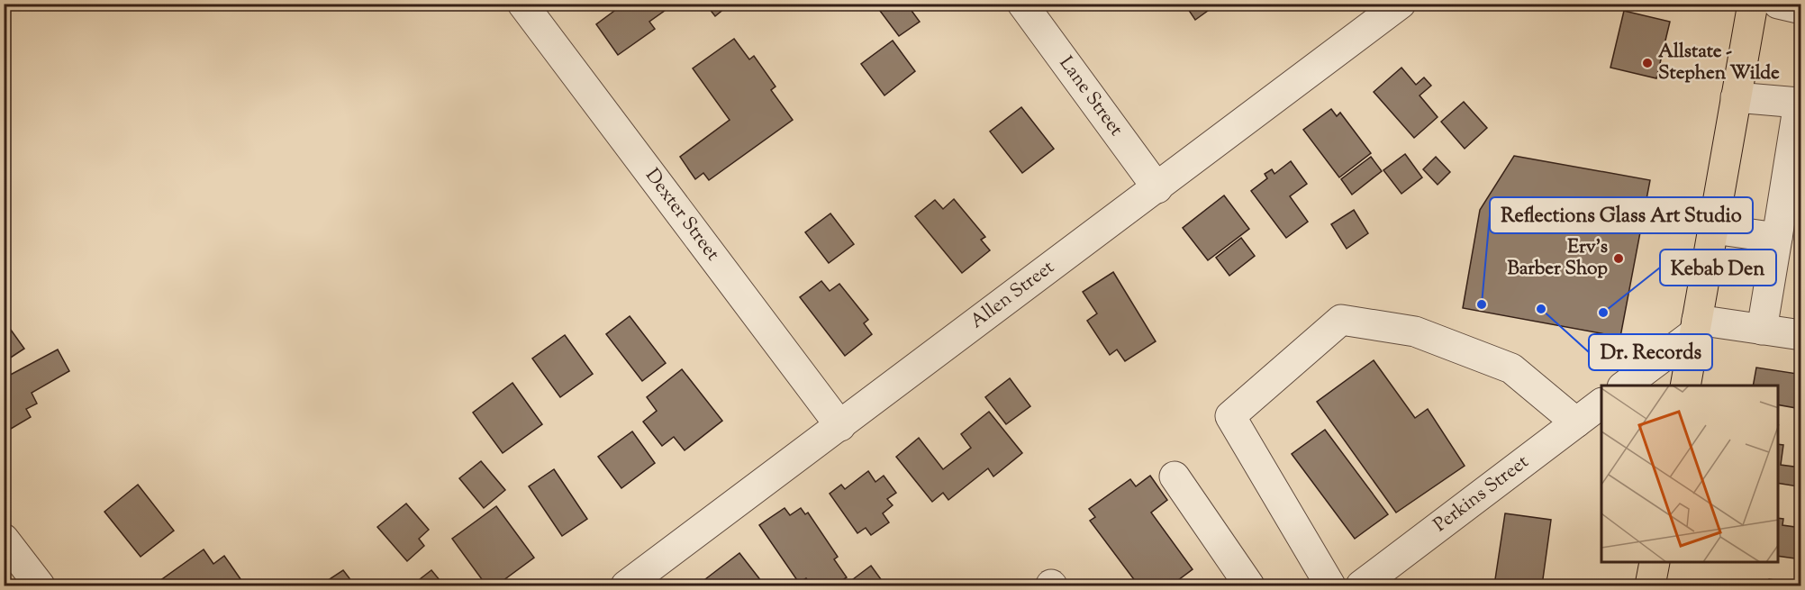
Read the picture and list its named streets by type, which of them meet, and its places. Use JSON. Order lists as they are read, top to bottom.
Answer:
{
  "streets": {
    "street": [
      "Lane Street",
      "Dexter Street",
      "Allen Street",
      "Perkins Street"
    ]
  },
  "crossings": [
    ["Lane Street", "Allen Street"],
    ["Dexter Street", "Allen Street"]
  ],
  "places": [
    "Allstate - Stephen Wilde",
    "Erv's Barber Shop",
    "Reflections Glass Art Studio",
    "Dr. Records",
    "Kebab Den"
  ]
}
